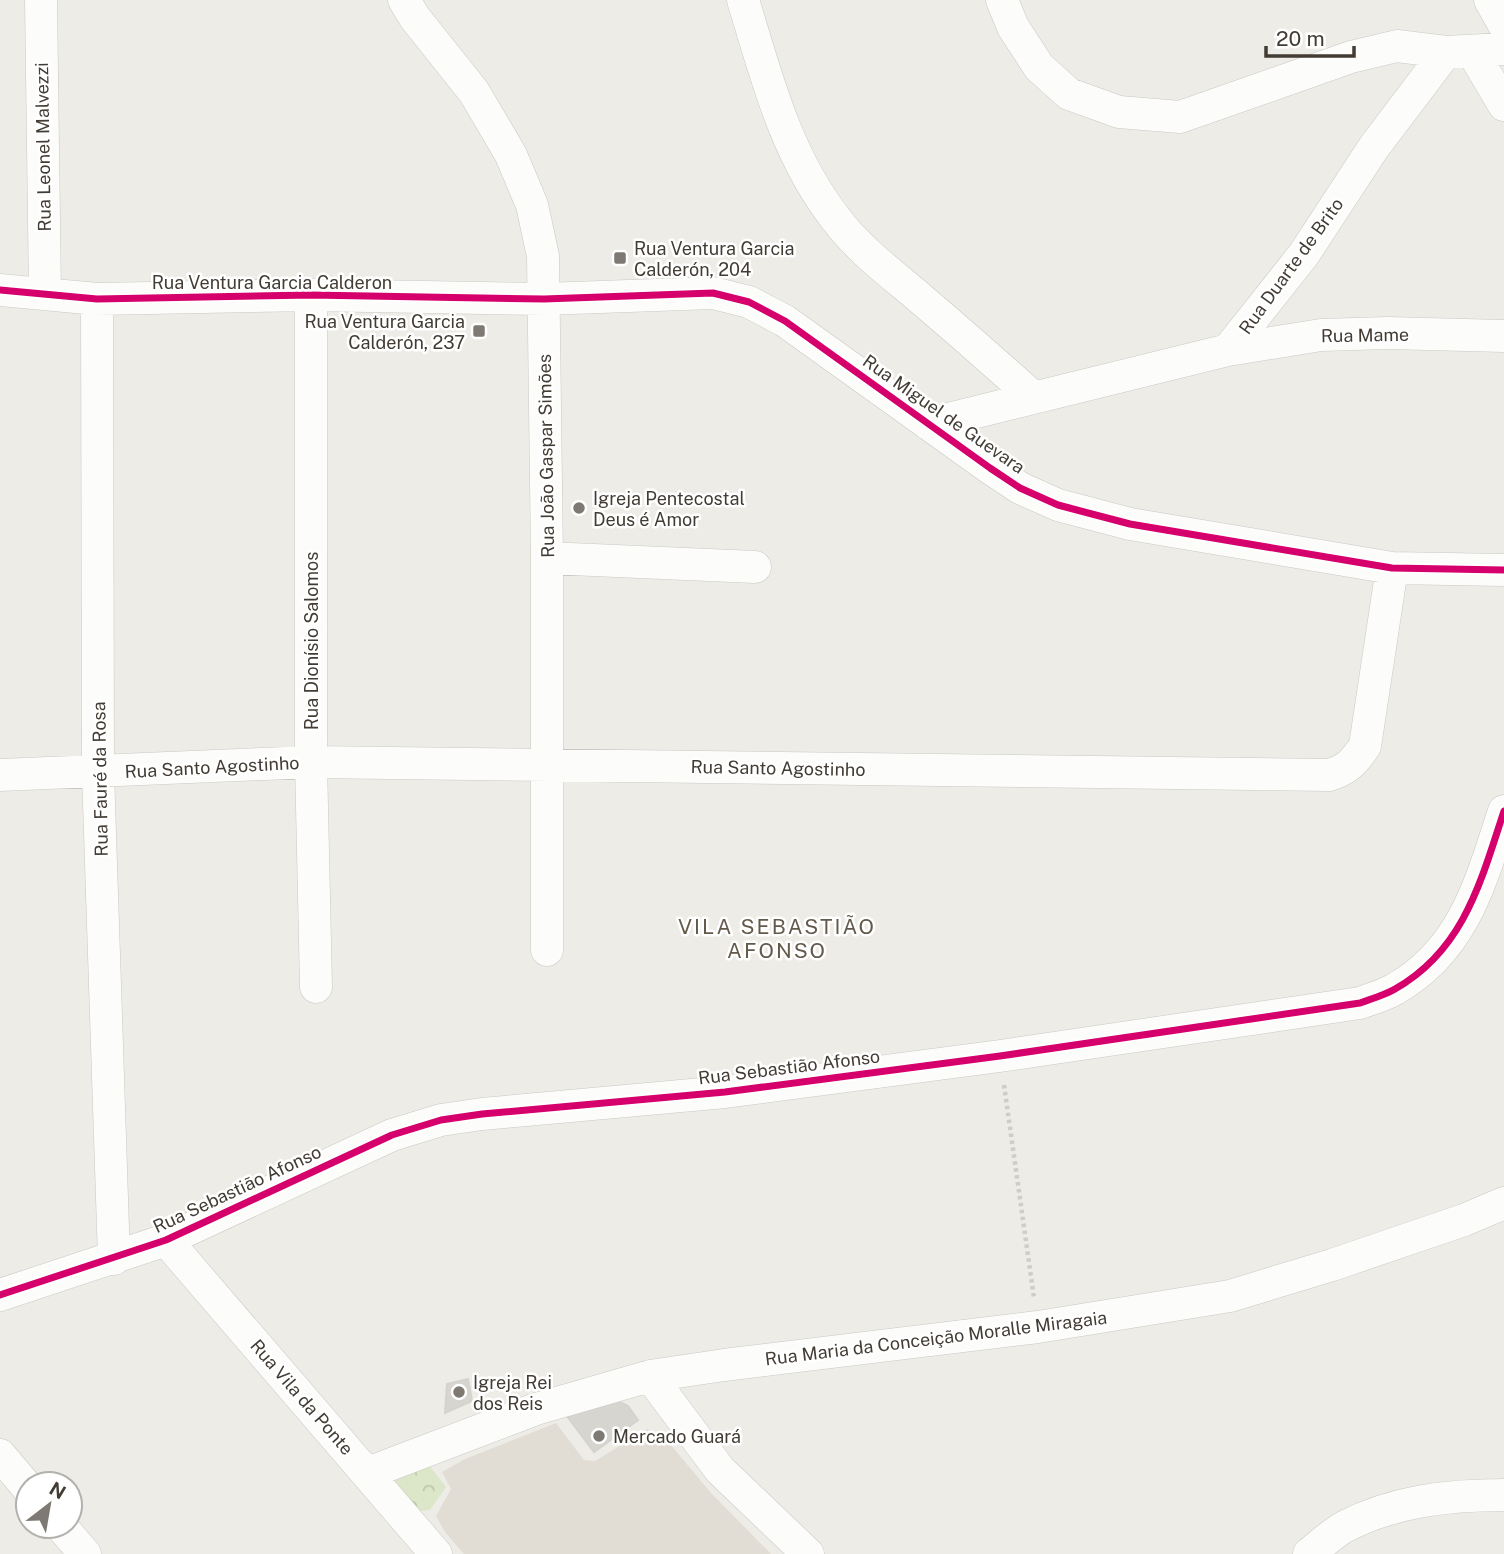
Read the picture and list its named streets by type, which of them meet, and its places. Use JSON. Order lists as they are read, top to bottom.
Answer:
{
  "streets": {
    "street": [
      "Rua Leonel Malvezzi",
      "Rua Duarte de Brito",
      "Rua Ventura Garcia Calderon",
      "Rua Mame",
      "Rua Miguel de Guevara",
      "Rua João Gaspar Simões",
      "Rua Dionísio Salomos",
      "Rua Santo Agostinho",
      "Rua Fauré da Rosa",
      "Rua Sebastião Afonso",
      "Rua Maria da Conceição Moralle Miragaia",
      "Rua Vila da Ponte"
    ]
  },
  "crossings": [
    ["Rua Leonel Malvezzi", "Rua Ventura Garcia Calderon"],
    ["Rua Duarte de Brito", "Rua Mame"],
    ["Rua Duarte de Brito", "Rua Miguel de Guevara"],
    ["Rua Ventura Garcia Calderon", "Rua Miguel de Guevara"],
    ["Rua Ventura Garcia Calderon", "Rua João Gaspar Simões"],
    ["Rua Ventura Garcia Calderon", "Rua Dionísio Salomos"],
    ["Rua Ventura Garcia Calderon", "Rua Fauré da Rosa"],
    ["Rua Miguel de Guevara", "Rua João Gaspar Simões"],
    ["Rua Miguel de Guevara", "Rua Santo Agostinho"],
    ["Rua João Gaspar Simões", "Rua Santo Agostinho"],
    ["Rua Dionísio Salomos", "Rua Santo Agostinho"],
    ["Rua Santo Agostinho", "Rua Fauré da Rosa"],
    ["Rua Fauré da Rosa", "Rua Sebastião Afonso"],
    ["Rua Sebastião Afonso", "Rua Vila da Ponte"],
    ["Rua Maria da Conceição Moralle Miragaia", "Rua Vila da Ponte"]
  ],
  "districts": ["VILA SEBASTIÃO AFONSO"],
  "places": {
    "transit": ["Rua Ventura Garcia Calderón, 204", "Rua Ventura Garcia Calderón, 237"],
    "other": ["Igreja Pentecostal Deus é Amor", "Igreja Rei dos Reis", "Mercado Guará"]
  },
  "scale_bar": "20 m",
  "north": "top right"
}
